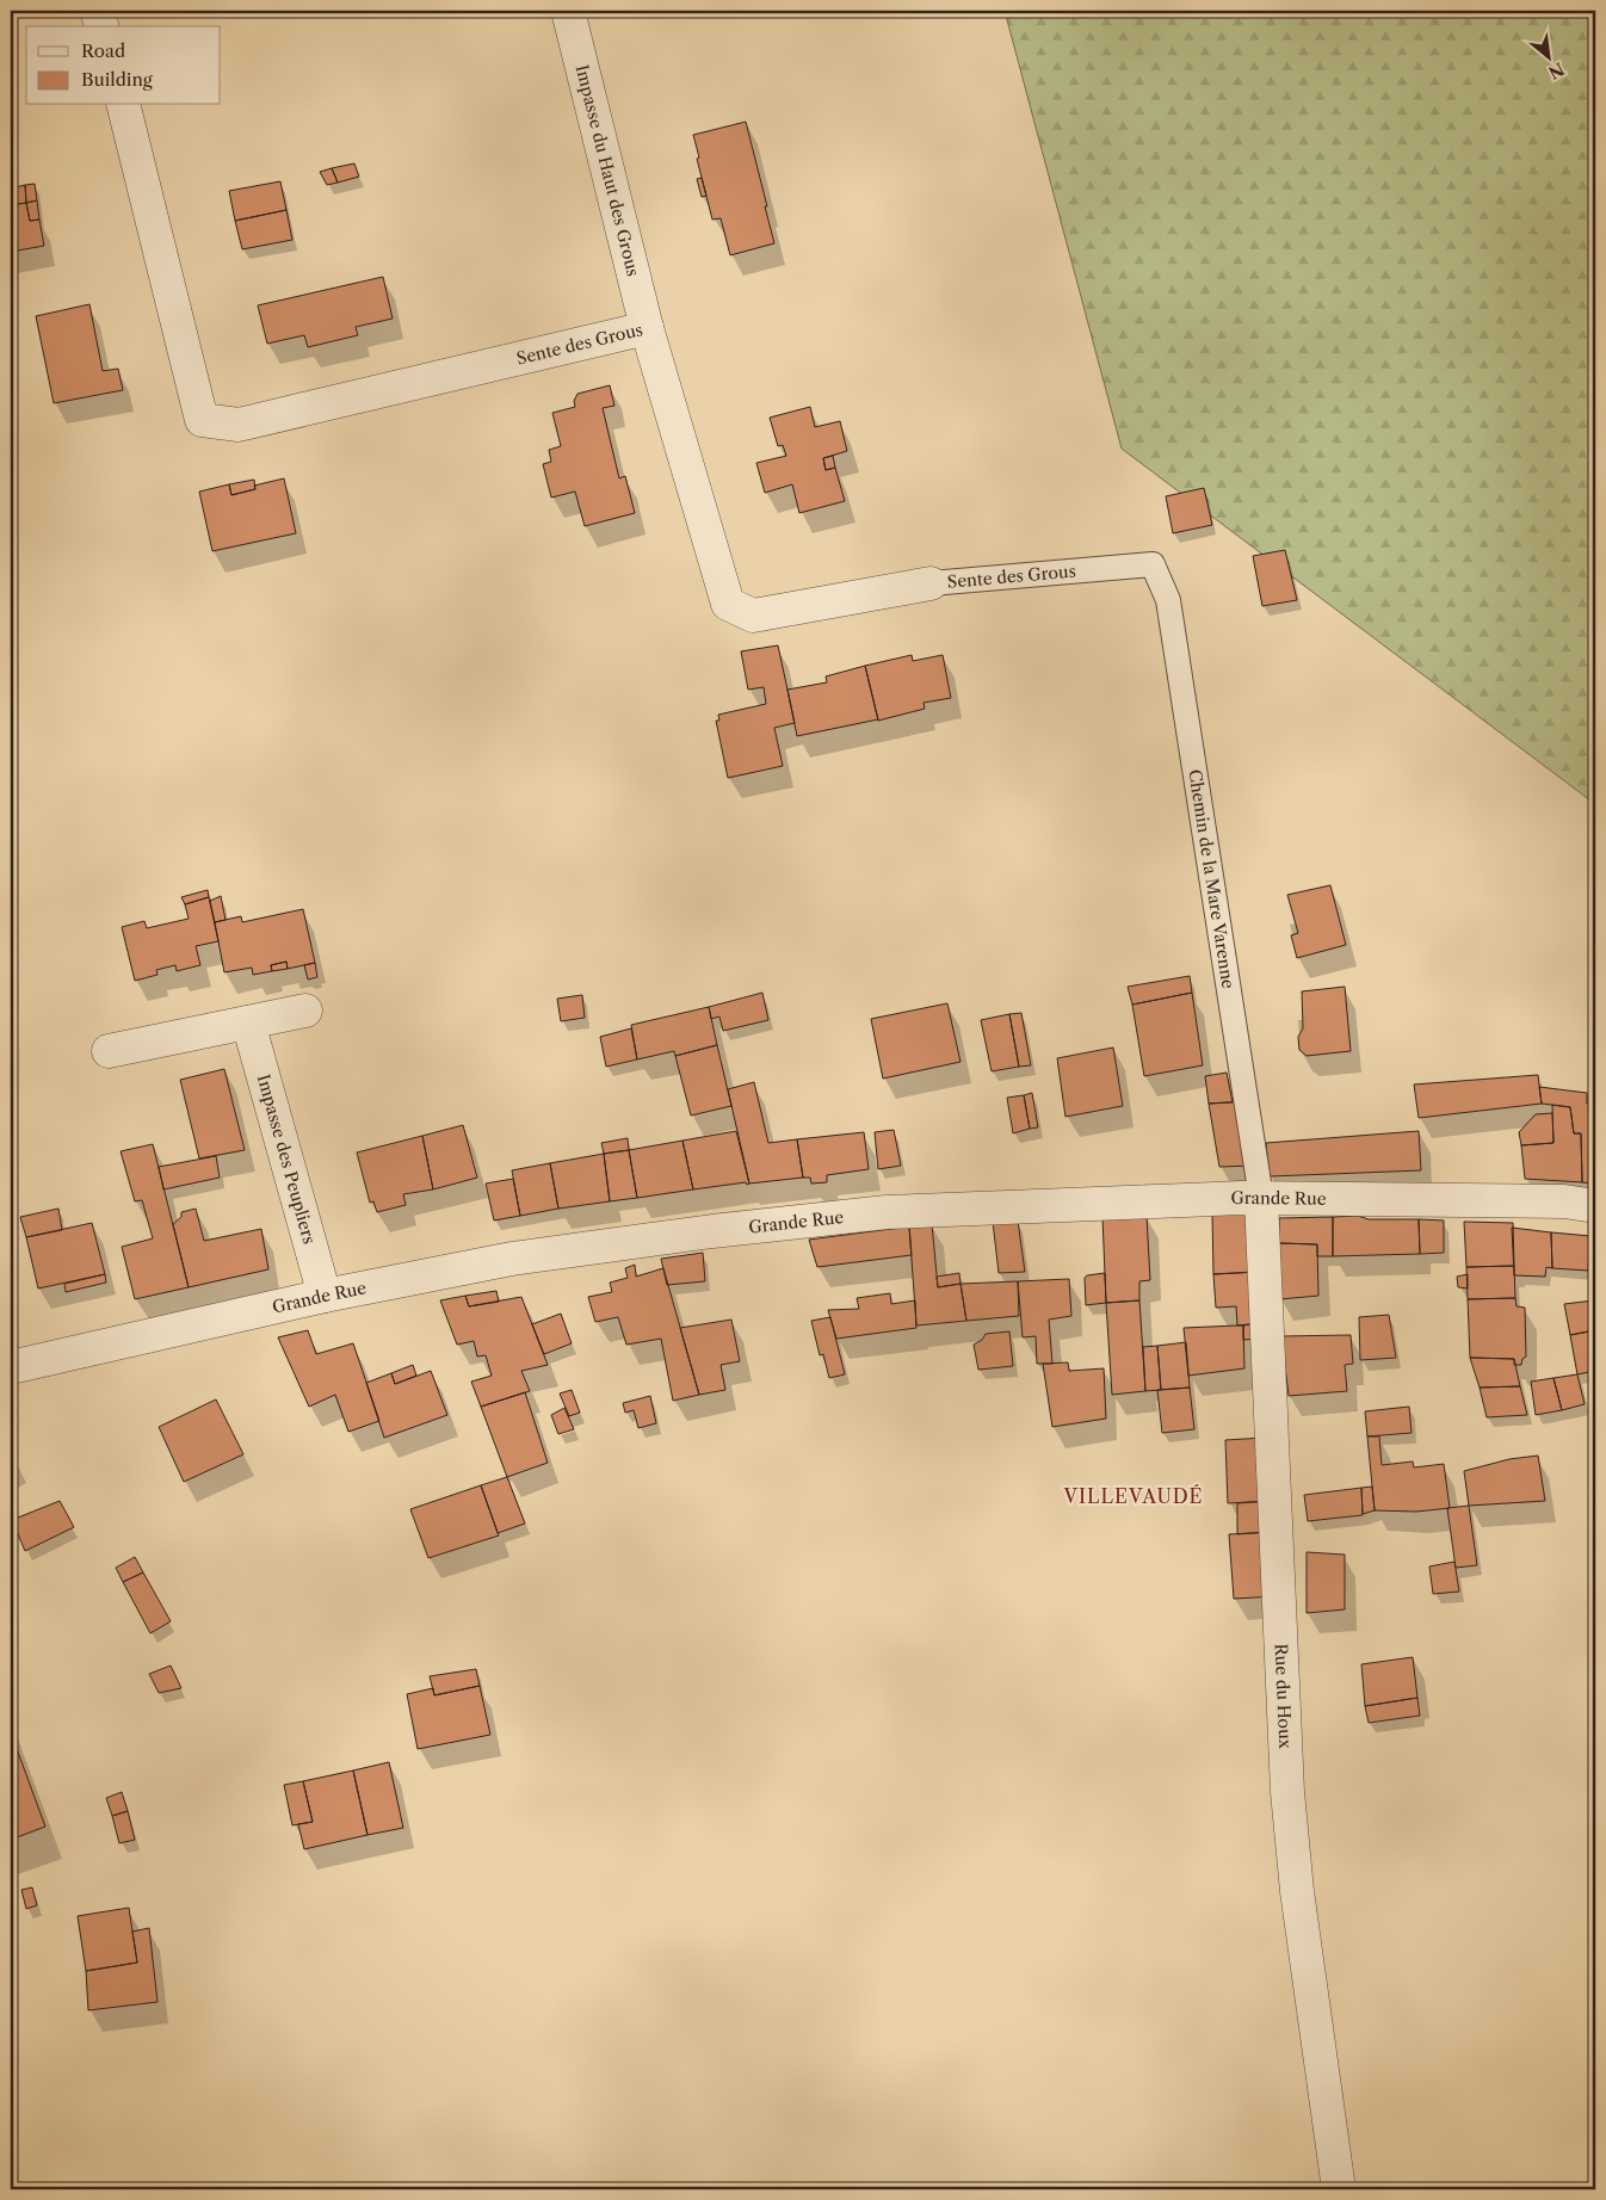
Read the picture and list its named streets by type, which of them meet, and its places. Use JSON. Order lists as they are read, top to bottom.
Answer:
{
  "streets": {
    "street": [
      "Impasse du Haut des Grous",
      "Sente des Grous",
      "Impasse des Peupliers",
      "Grande Rue",
      "Rue du Houx"
    ],
    "lane": ["Chemin de la Mare Varenne"]
  },
  "crossings": [
    ["Impasse du Haut des Grous", "Sente des Grous"],
    ["Sente des Grous", "Chemin de la Mare Varenne"],
    ["Chemin de la Mare Varenne", "Grande Rue"],
    ["Chemin de la Mare Varenne", "Rue du Houx"],
    ["Impasse des Peupliers", "Grande Rue"],
    ["Grande Rue", "Rue du Houx"]
  ],
  "districts": ["VILLEVAUDÉ"],
  "legend": ["Road", "Building"],
  "north": "bottom right"
}
